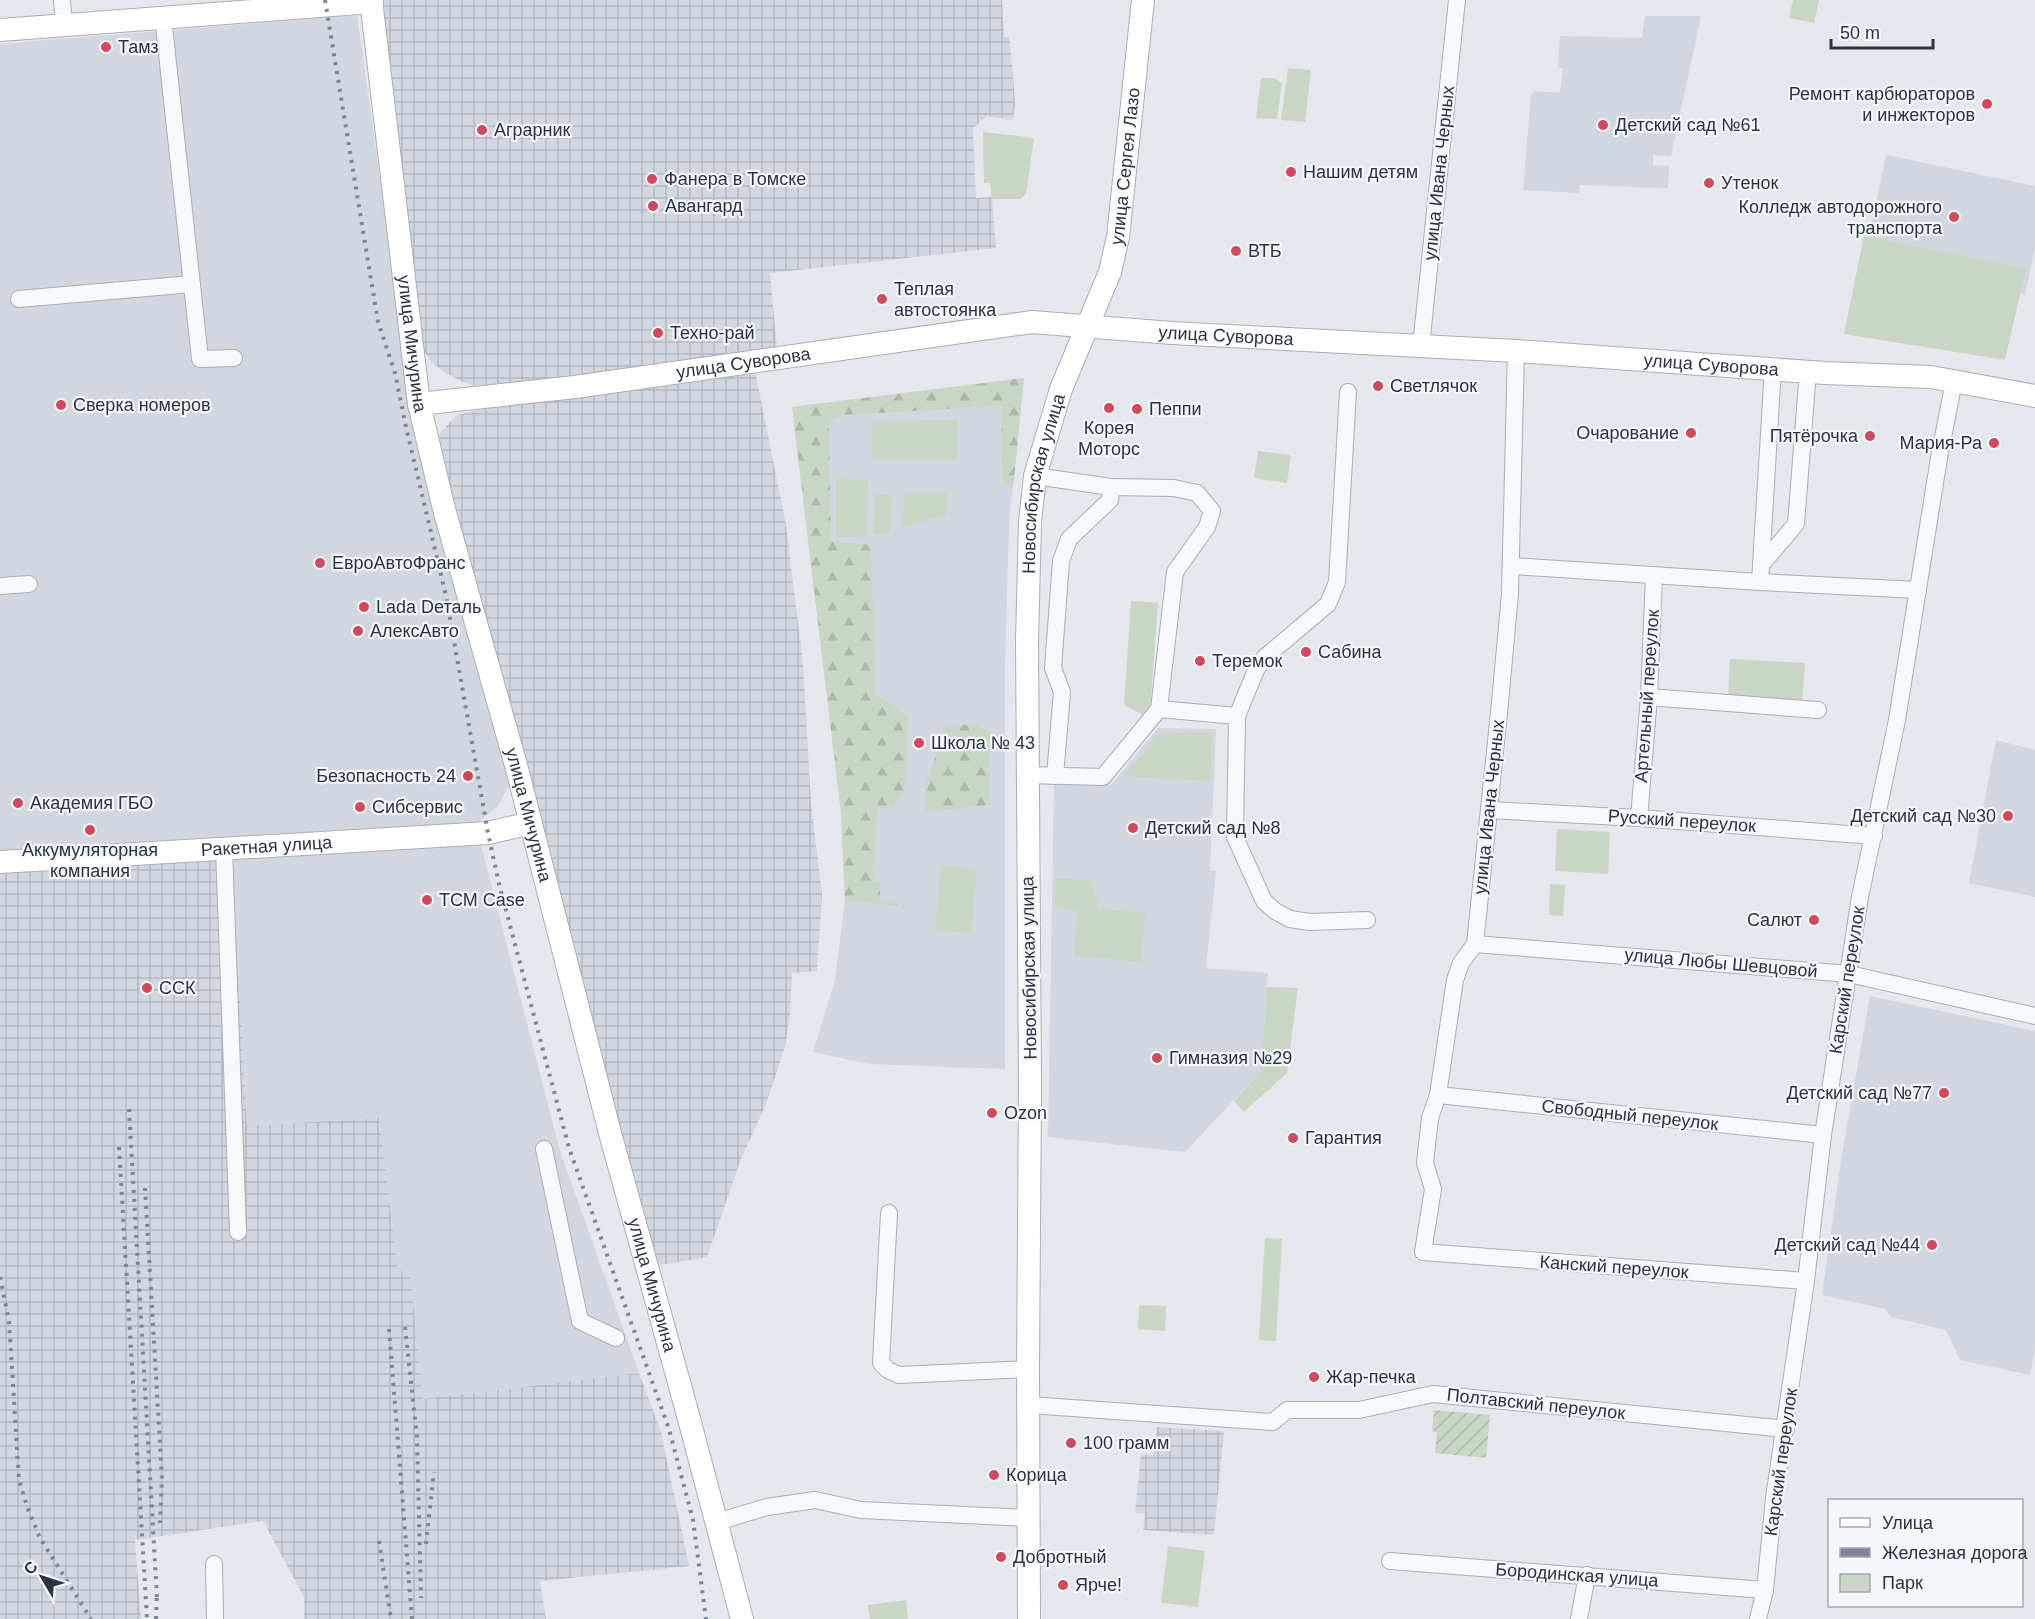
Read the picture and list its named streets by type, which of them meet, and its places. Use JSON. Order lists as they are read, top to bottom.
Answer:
{
  "streets": {
    "street": [
      "улица Сергея Лазо",
      "улица Ивана Черных",
      "улица Суворова",
      "улица Мичурина",
      "Новосибирская улица",
      "Артельный переулок",
      "Русский переулок",
      "Ракетная улица",
      "улица Любы Шевцовой",
      "Карский переулок",
      "Свободный переулок",
      "Канский переулок",
      "Полтавский переулок",
      "Бородинская улица"
    ]
  },
  "crossings": [
    ["улица Сергея Лазо", "улица Суворова"],
    ["улица Сергея Лазо", "Новосибирская улица"],
    ["улица Ивана Черных", "улица Суворова"],
    ["улица Ивана Черных", "Русский переулок"],
    ["улица Ивана Черных", "улица Любы Шевцовой"],
    ["улица Ивана Черных", "Свободный переулок"],
    ["улица Ивана Черных", "Канский переулок"],
    ["улица Суворова", "улица Мичурина"],
    ["улица Суворова", "Новосибирская улица"],
    ["улица Суворова", "Карский переулок"],
    ["улица Мичурина", "Ракетная улица"],
    ["Новосибирская улица", "Полтавский переулок"],
    ["Артельный переулок", "Русский переулок"],
    ["Русский переулок", "Карский переулок"],
    ["улица Любы Шевцовой", "Карский переулок"],
    ["Карский переулок", "Свободный переулок"],
    ["Карский переулок", "Канский переулок"],
    ["Карский переулок", "Полтавский переулок"],
    ["Карский переулок", "Бородинская улица"]
  ],
  "places": [
    "Тамз",
    "Ремонт карбюраторов и инжекторов",
    "Детский сад №61",
    "Аграрник",
    "Нашим детям",
    "Фанера в Томске",
    "Утенок",
    "Авангард",
    "Колледж автодорожного транспорта",
    "ВТБ",
    "Теплая автостоянка",
    "Техно-рай",
    "Светлячок",
    "Сверка номеров",
    "Корея Моторс",
    "Пеппи",
    "Очарование",
    "Пятёрочка",
    "Мария-Ра",
    "ЕвроАвтоФранс",
    "Lada Dеталь",
    "АлексАвто",
    "Сабина",
    "Теремок",
    "Школа № 43",
    "Безопасность 24",
    "Академия ГБО",
    "Сибсервис",
    "Детский сад №30",
    "Детский сад №8",
    "Аккумуляторная компания",
    "ТСМ Case",
    "Салют",
    "ССК",
    "Гимназия №29",
    "Детский сад №77",
    "Ozon",
    "Гарантия",
    "Детский сад №44",
    "Жар-печка",
    "100 грамм",
    "Корица",
    "Добротный",
    "Ярче!"
  ],
  "legend": ["Улица", "Железная дорога", "Парк"],
  "scale_bar": "50 m",
  "north": "top left"
}
